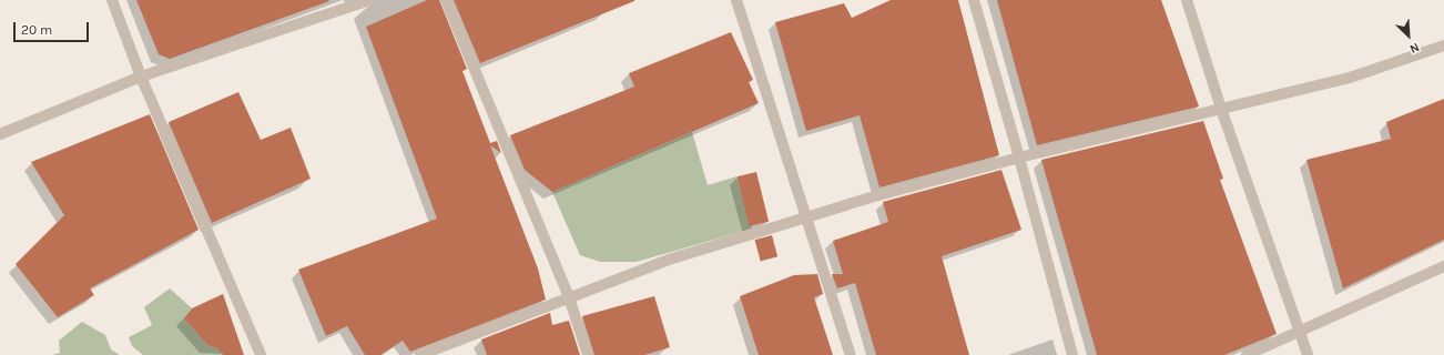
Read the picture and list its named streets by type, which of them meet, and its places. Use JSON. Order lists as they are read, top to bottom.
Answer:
{
  "scale_bar": "20 m",
  "north": "bottom right"
}
